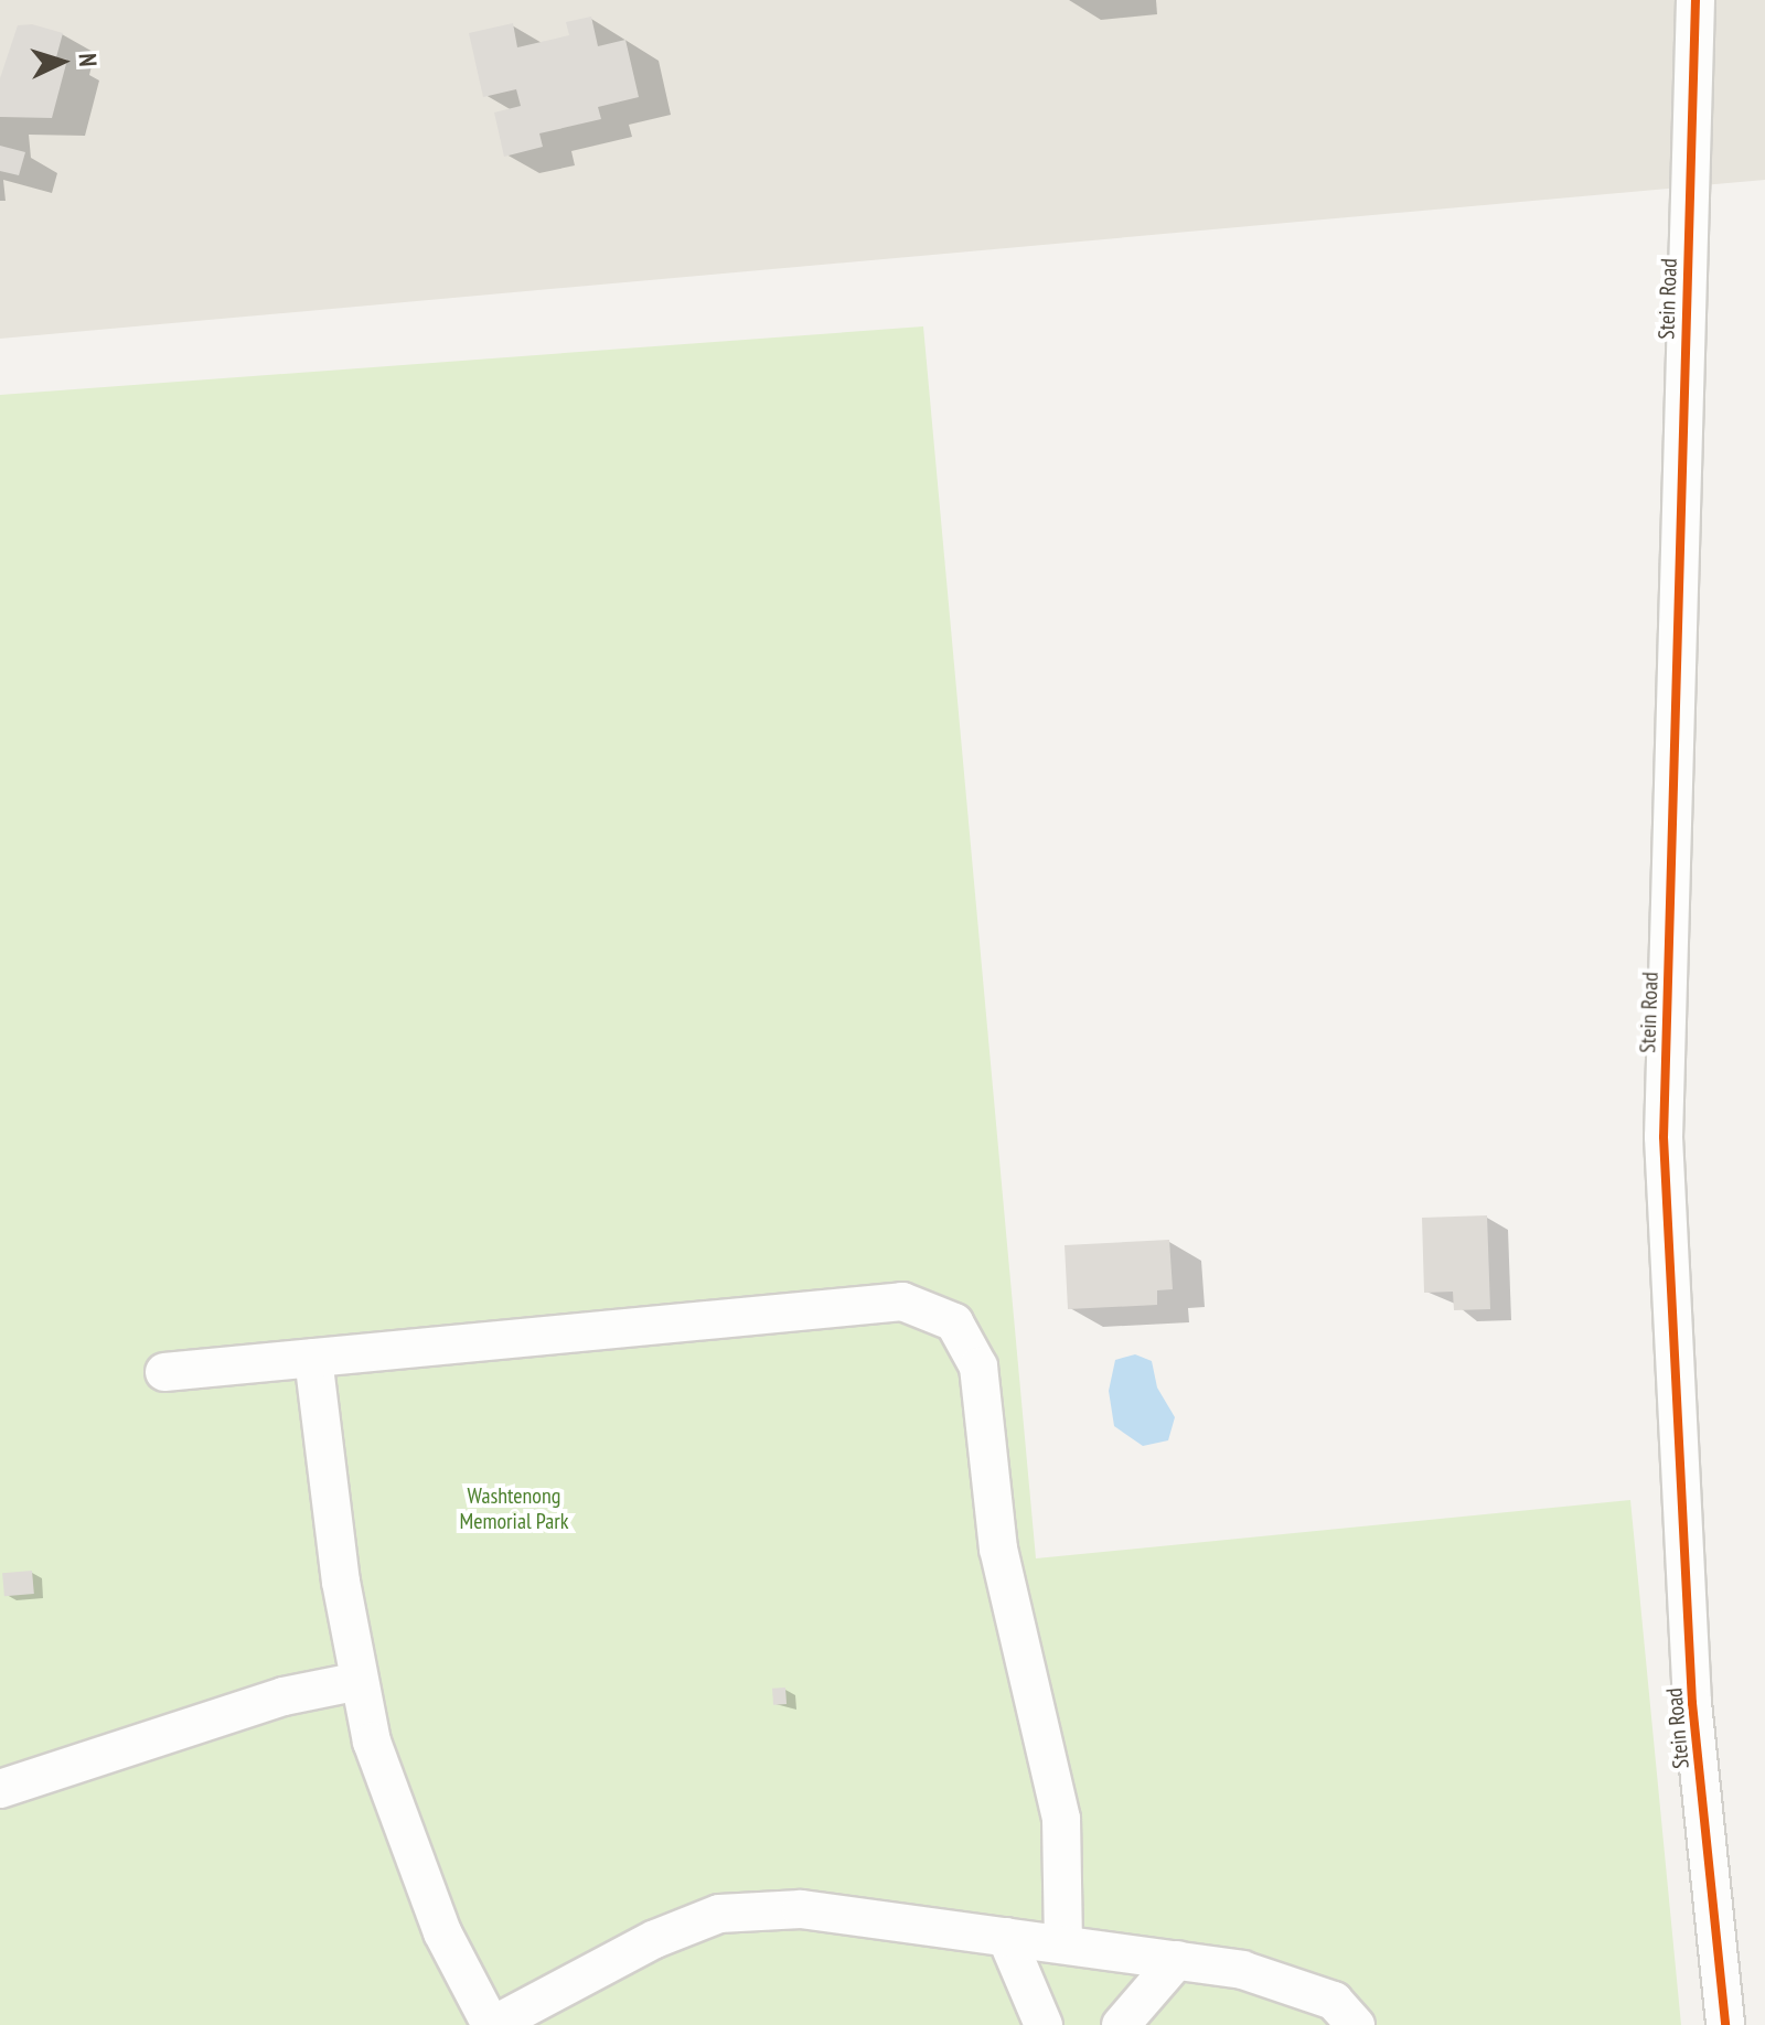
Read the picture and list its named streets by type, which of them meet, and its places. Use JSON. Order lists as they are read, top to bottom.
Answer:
{
  "streets": {
    "street": ["Stein Road"]
  },
  "parks": ["Washtenong Memorial Park"],
  "north": "right"
}
